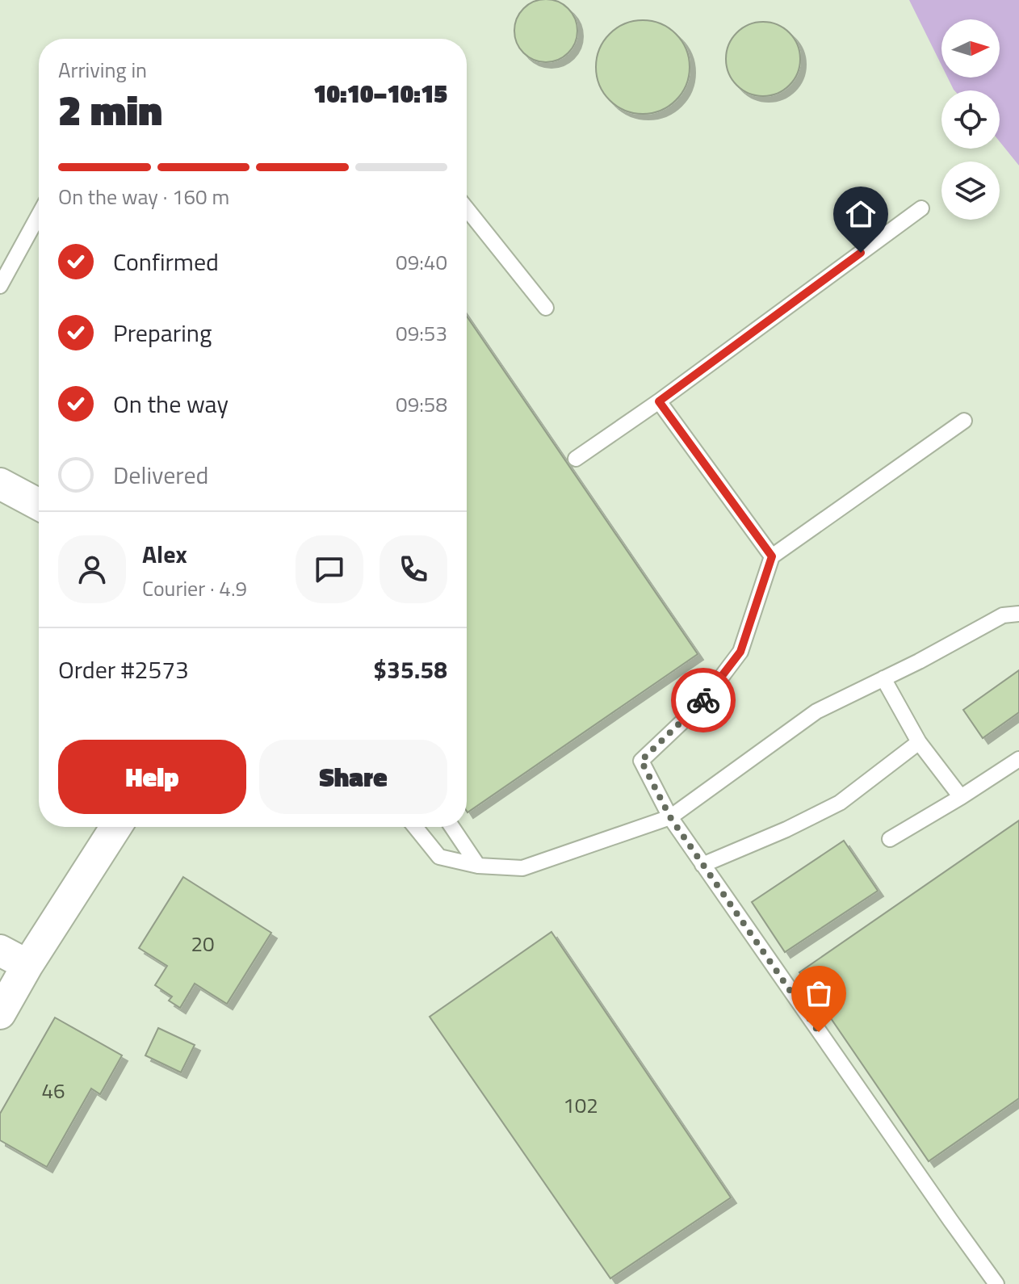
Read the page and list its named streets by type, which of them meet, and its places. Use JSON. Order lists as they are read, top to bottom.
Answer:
{
  "house_numbers": ["20", "46", "102"],
  "north": "right",
  "page": {
    "heading": ["2 min", "Arriving in", "10:10–10:15"],
    "panel": [
      "Alex",
      "Courier · 4.9",
      "Order #2573",
      "$35.58"
    ],
    "bar": "On the way · 160 m",
    "list": [
      ["Confirmed", "09:40"],
      ["Preparing", "09:53"],
      ["On the way", "09:58"],
      "Delivered"
    ],
    "buttons": ["Help", "Share"]
  }
}
